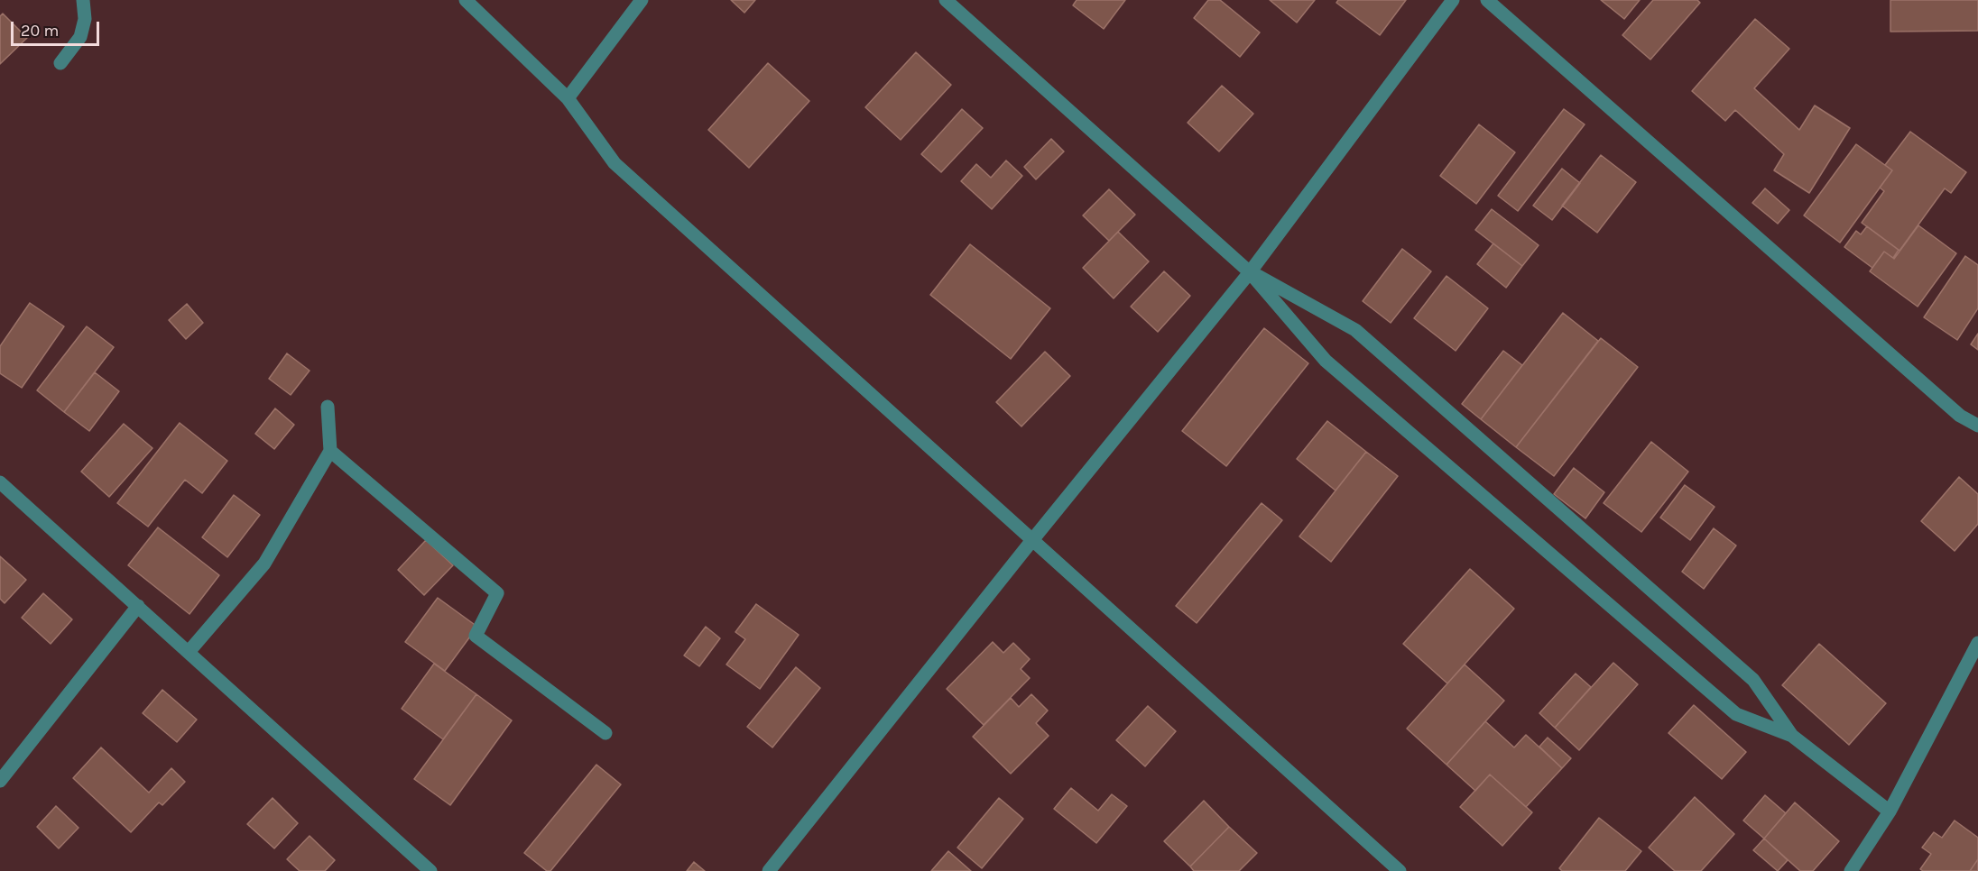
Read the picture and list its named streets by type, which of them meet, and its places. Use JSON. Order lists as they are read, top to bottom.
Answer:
{
  "scale_bar": "20 m"
}
